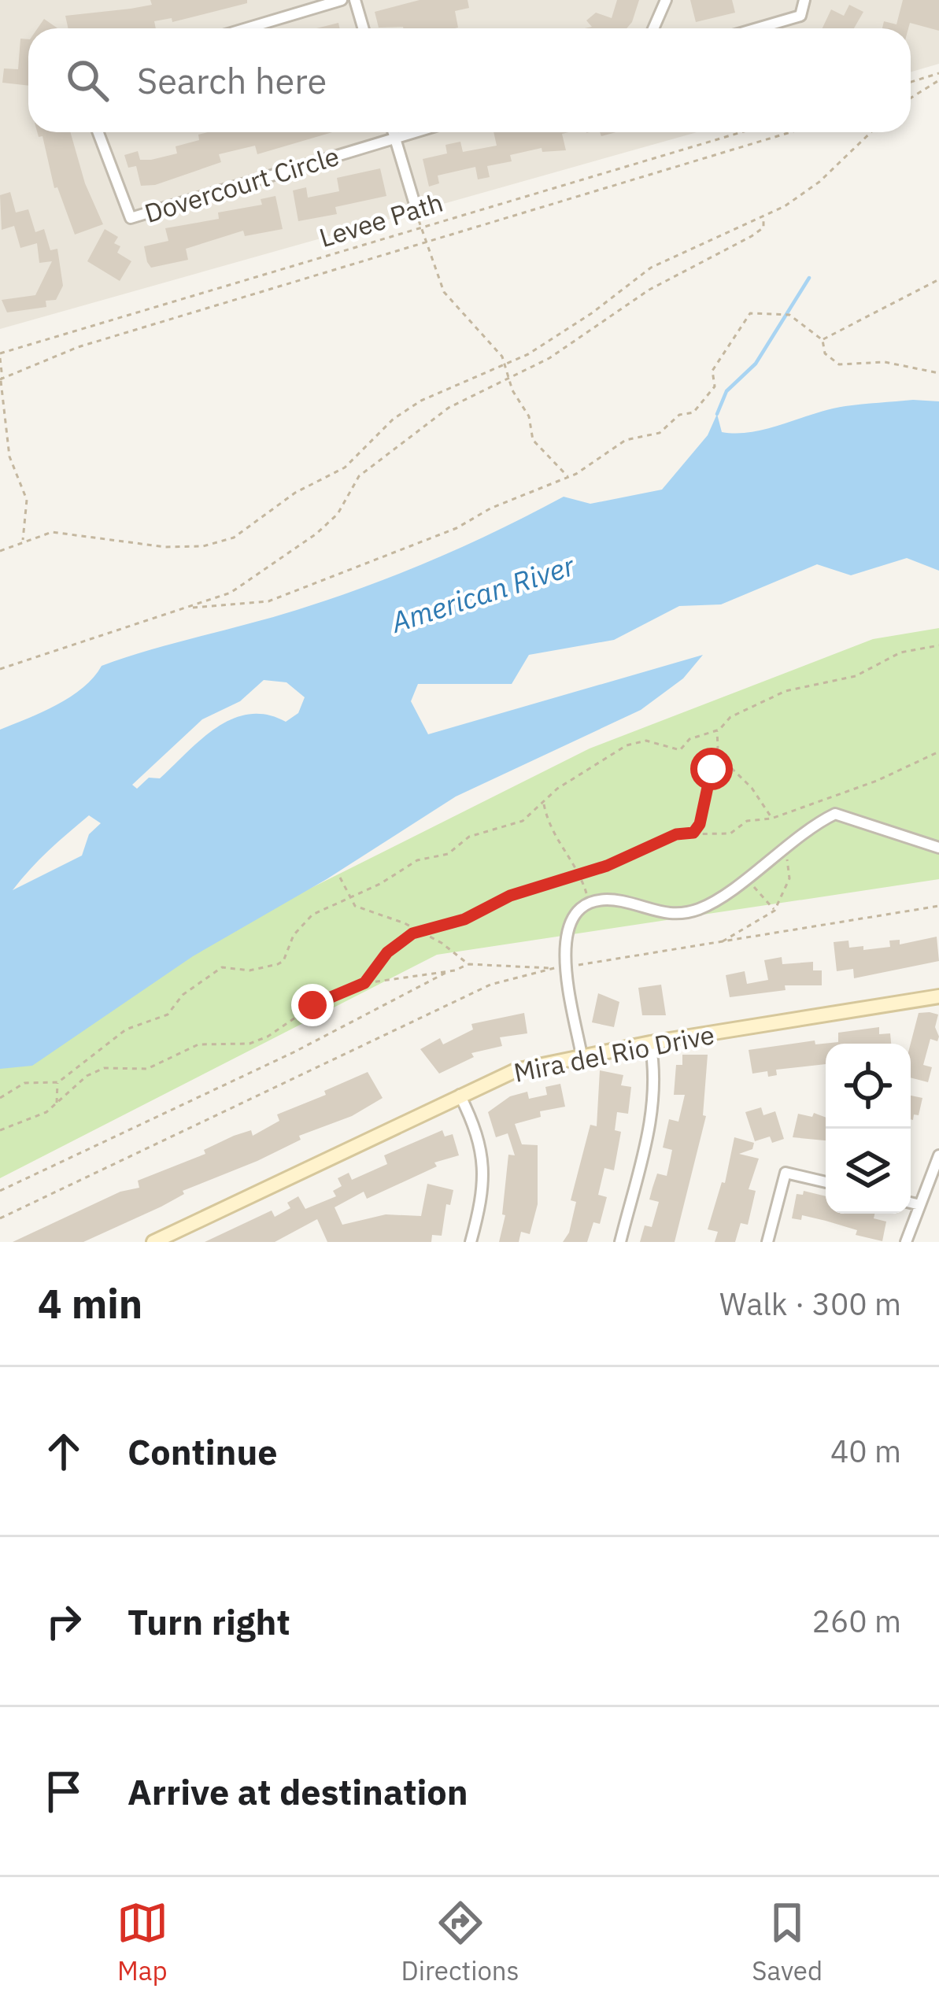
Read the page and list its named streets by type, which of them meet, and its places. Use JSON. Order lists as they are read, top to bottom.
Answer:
{
  "streets": {
    "street": ["Dovercourt Circle", "Mira del Rio Drive"],
    "path": ["Levee Path"]
  },
  "water": ["American River"],
  "page": {
    "search": "Search here",
    "heading": ["4 min", "Walk · 300 m"],
    "list": [
      ["Continue", "40 m"],
      ["Turn right", "260 m"],
      "Arrive at destination"
    ],
    "nav": ["Map", "Directions", "Saved"]
  }
}
